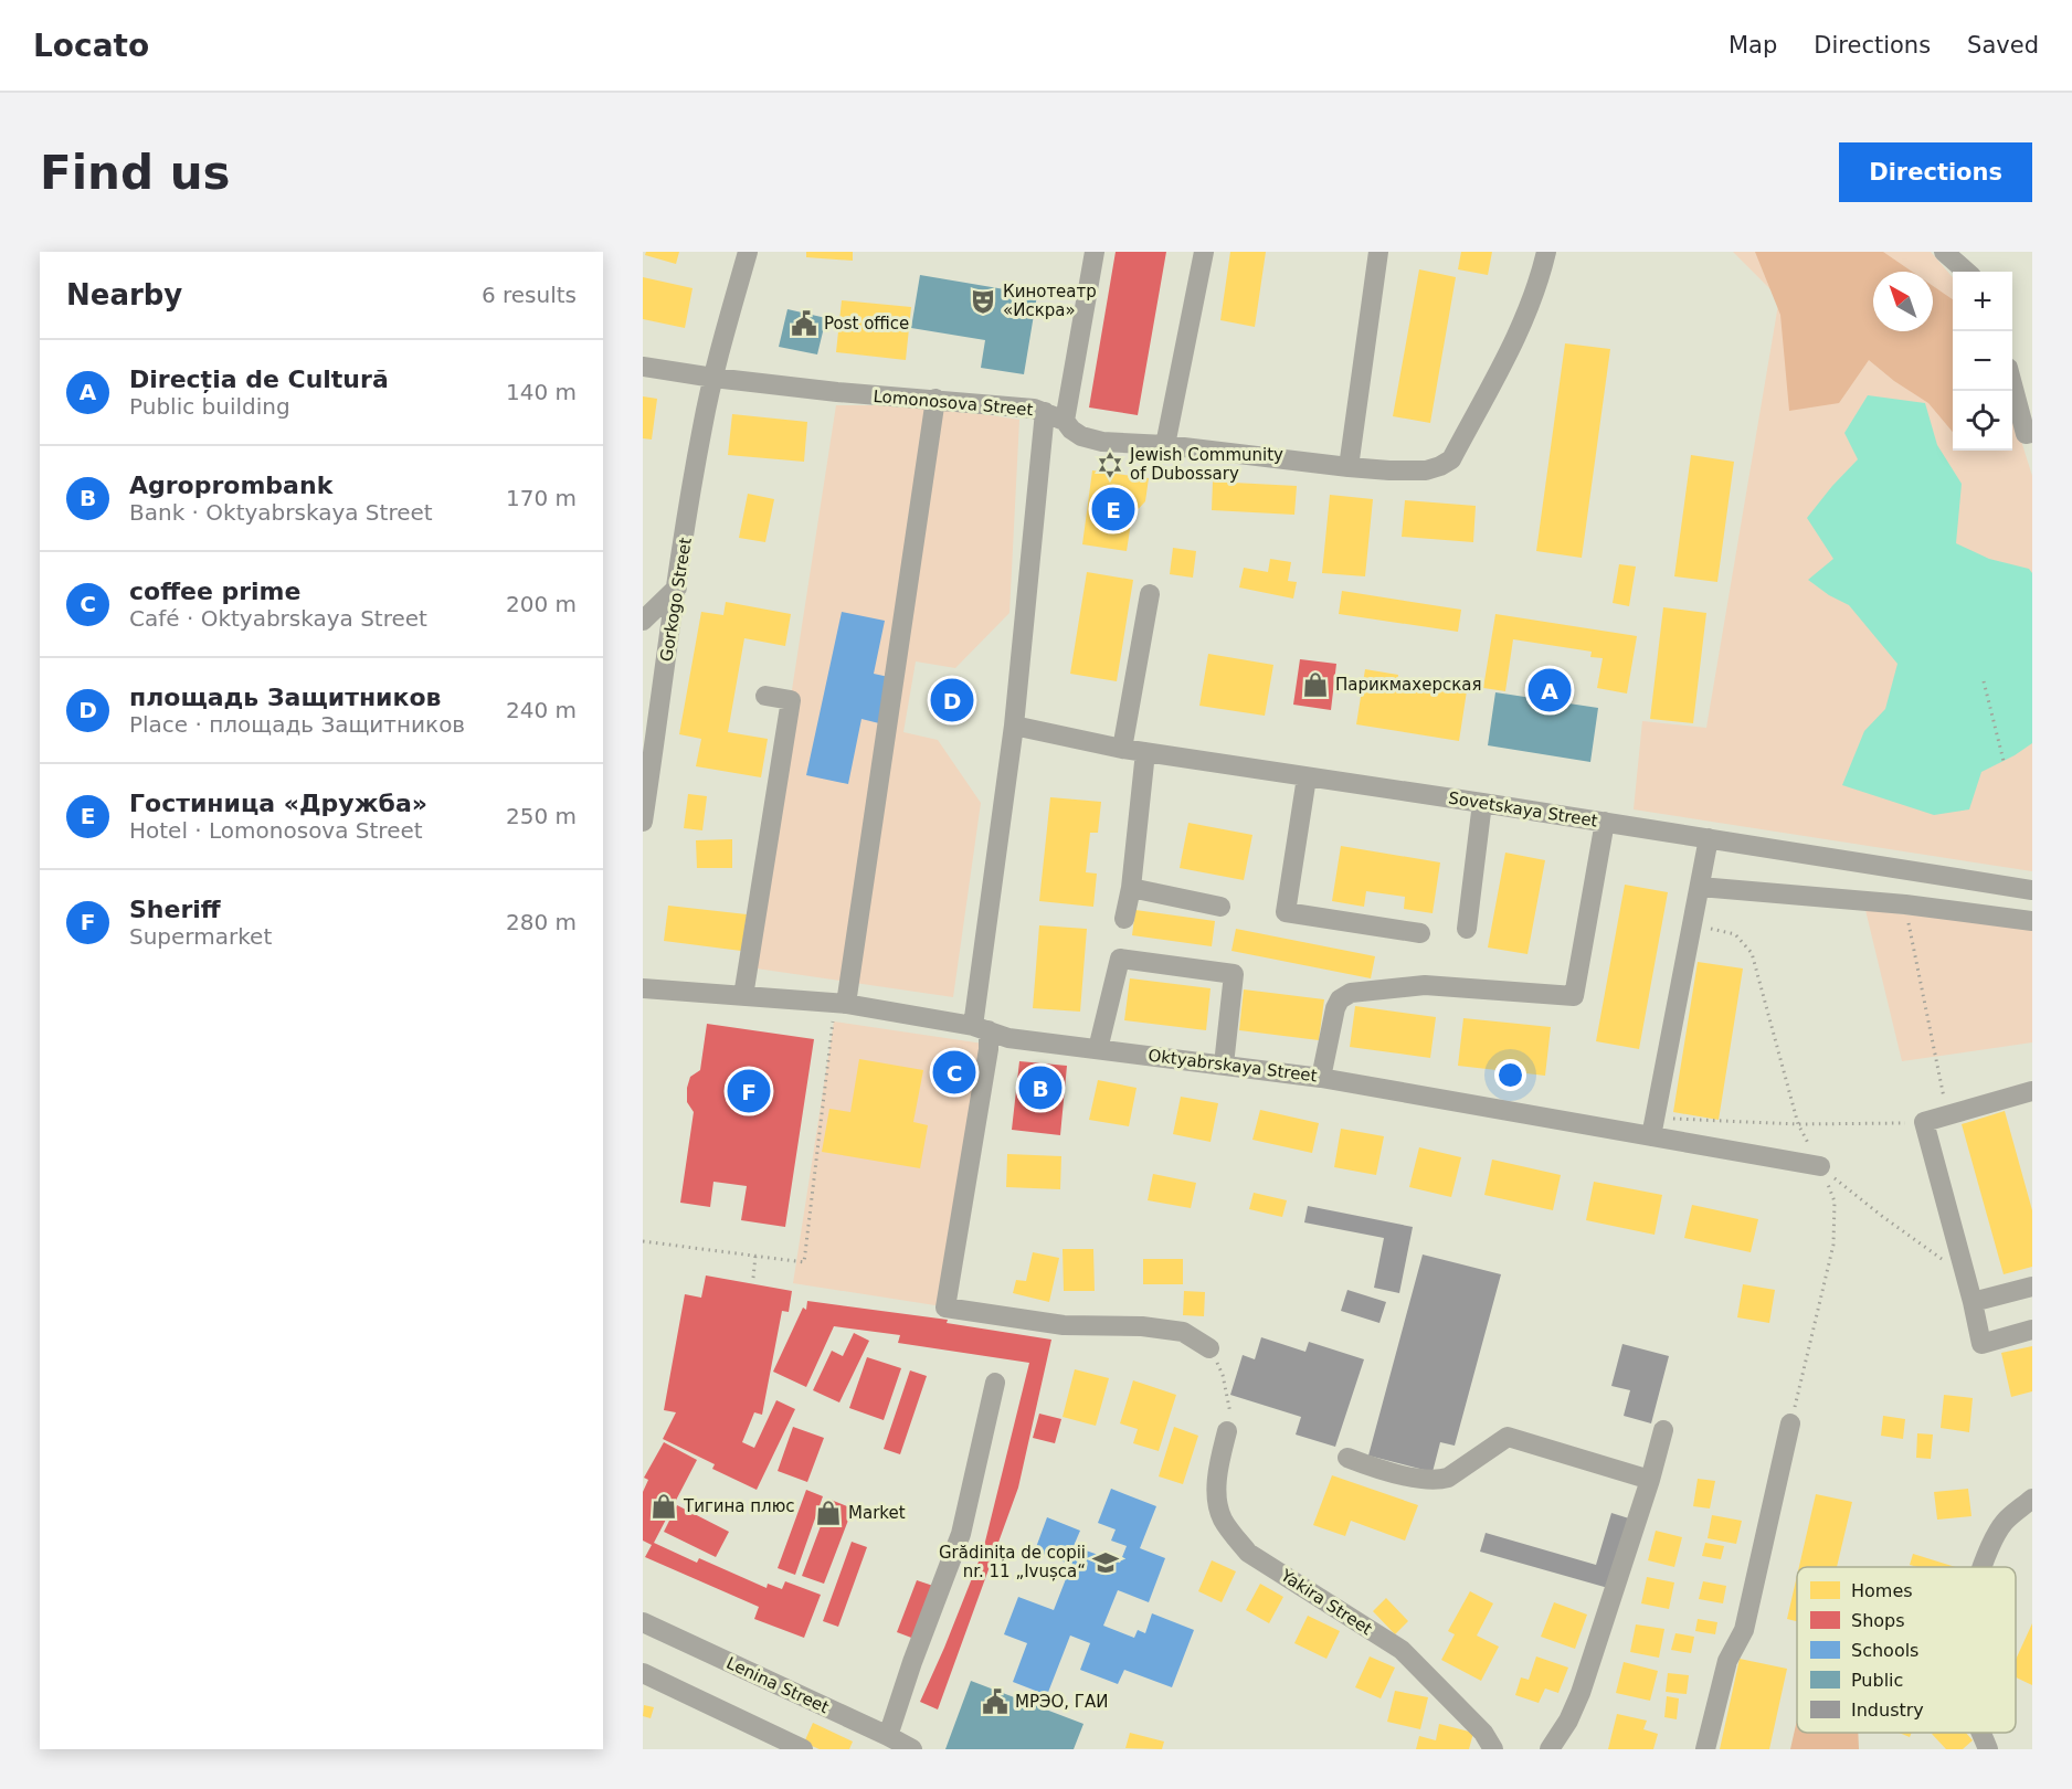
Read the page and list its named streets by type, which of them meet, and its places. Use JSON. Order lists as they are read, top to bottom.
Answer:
{
  "streets": {
    "street": [
      "Lomonosova Street",
      "Gorkogo Street",
      "Sovetskaya Street",
      "Oktyabrskaya Street",
      "Yakira Street",
      "Lenina Street"
    ]
  },
  "crossings": [
    ["Lomonosova Street", "Gorkogo Street"]
  ],
  "places": {
    "theatre": ["Кинотеатр «Искра»"],
    "public building": ["Post office", "МРЭО, ГАИ"],
    "synagogue": ["Jewish Community of Dubossary"],
    "shop": ["Парикмахерская", "Тигина плюс", "Market"],
    "school or university": ["Grădinița de copii nr. 11 „Ivușca“"]
  },
  "legend": [
    "Homes",
    "Shops",
    "Schools",
    "Public",
    "Industry"
  ],
  "north": "top left",
  "page": {
    "header": "Locato",
    "nav": ["Map", "Directions", "Saved"],
    "buttons": "Directions",
    "title": "Find us",
    "heading": ["Nearby", "6 results"],
    "map_buttons": ["+", "−"],
    "list": [
      {
        "mark": "A",
        "name": "Direcția de Cultură",
        "note": "Public building",
        "value": "140 m"
      },
      {
        "mark": "B",
        "name": "Agroprombank",
        "note": "Bank · Oktyabrskaya Street",
        "value": "170 m"
      },
      {
        "mark": "C",
        "name": "coffee prime",
        "note": "Café · Oktyabrskaya Street",
        "value": "200 m"
      },
      {
        "mark": "D",
        "name": "площадь Защитников",
        "note": "Place · площадь Защитников",
        "value": "240 m"
      },
      {
        "mark": "E",
        "name": "Гостиница «Дружба»",
        "note": "Hotel · Lomonosova Street",
        "value": "250 m"
      },
      {
        "mark": "F",
        "name": "Sheriff",
        "note": "Supermarket",
        "value": "280 m"
      }
    ],
    "pins": [
      "E",
      "A",
      "D",
      "C",
      "B",
      "F"
    ]
  }
}
